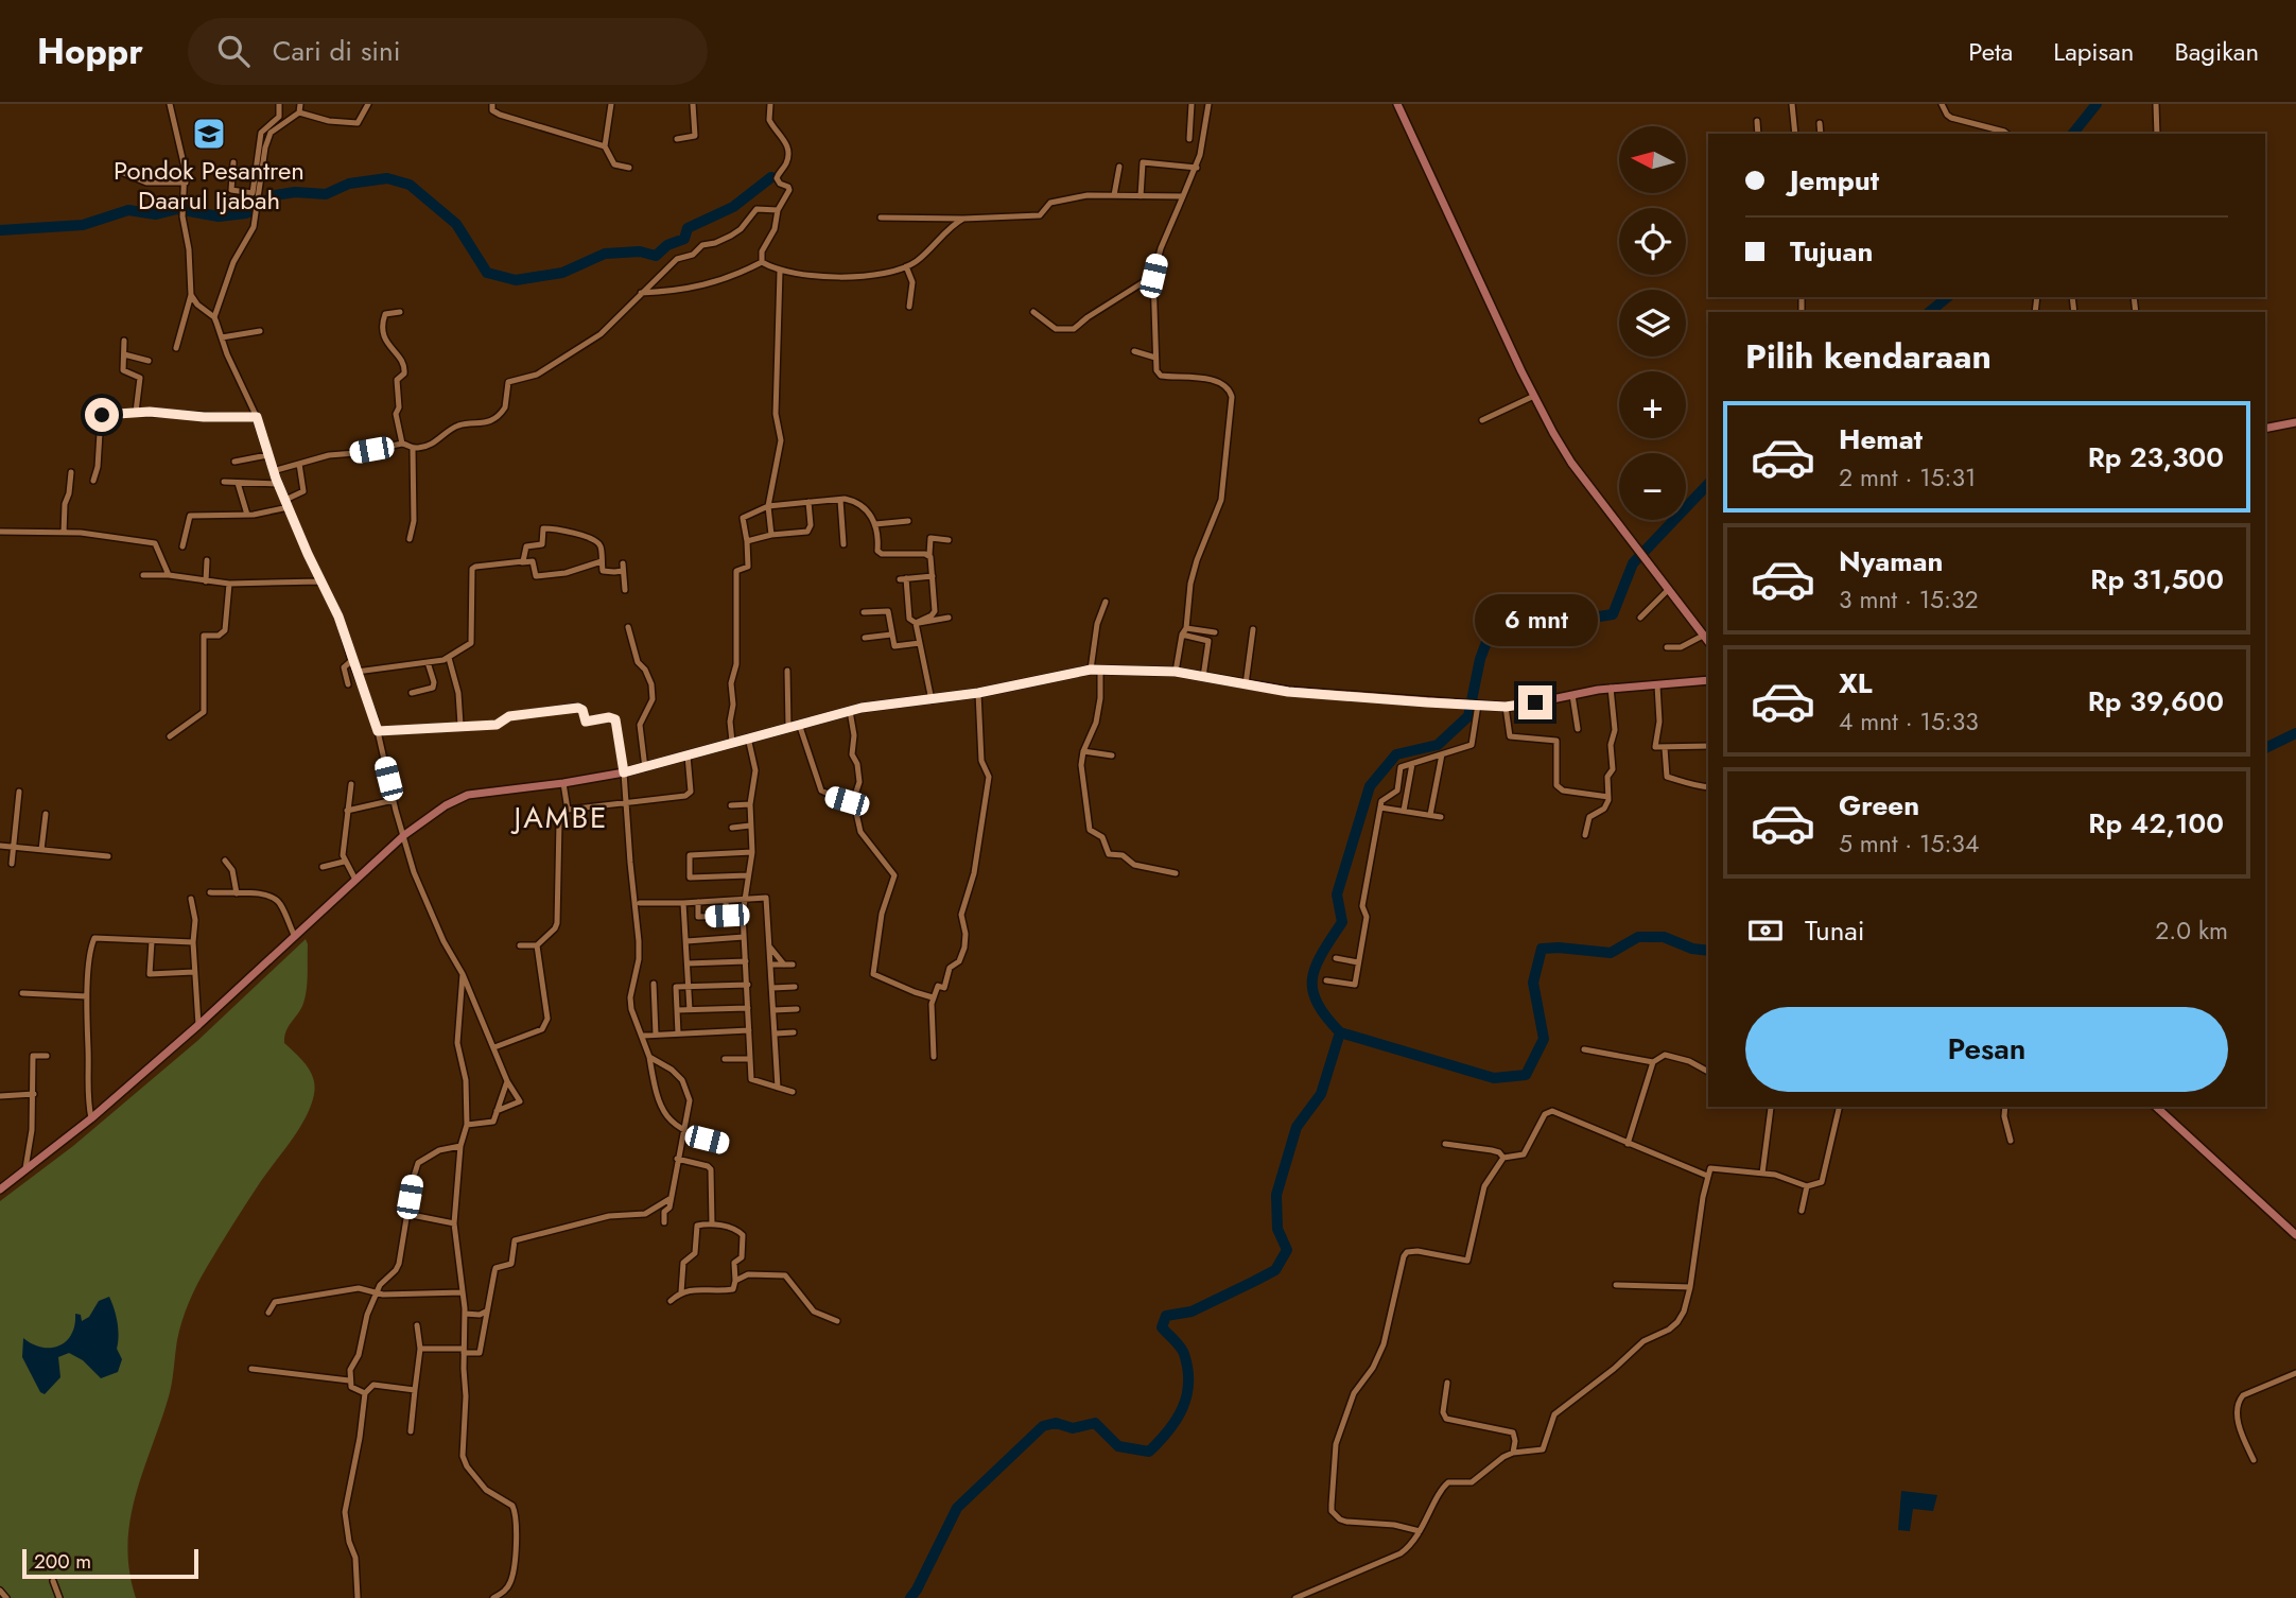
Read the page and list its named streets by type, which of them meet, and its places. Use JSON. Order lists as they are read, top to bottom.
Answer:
{
  "districts": ["JAMBE"],
  "places": {
    "school or university": ["Pondok Pesantren Daarul Ijabah"]
  },
  "scale_bar": "200 m",
  "north": "left",
  "page": {
    "header": "Hoppr",
    "search": "Cari di sini",
    "nav": ["Peta", "Lapisan", "Bagikan"],
    "map_buttons": ["+", "−"],
    "banner": ["Jemput", "Tujuan"],
    "heading": "Pilih kendaraan",
    "list": [
      {
        "name": "Hemat",
        "note": "2 mnt · 15:31",
        "value": "Rp 23,300"
      },
      {
        "name": "Nyaman",
        "note": "3 mnt · 15:32",
        "value": "Rp 31,500"
      },
      {
        "name": "XL",
        "note": "4 mnt · 15:33",
        "value": "Rp 39,600"
      },
      {
        "name": "Green",
        "note": "5 mnt · 15:34",
        "value": "Rp 42,100"
      }
    ],
    "bubble": "6 mnt",
    "pay": ["Tunai", "2.0 km"],
    "buttons": "Pesan",
    "scale": "200 m"
  }
}
